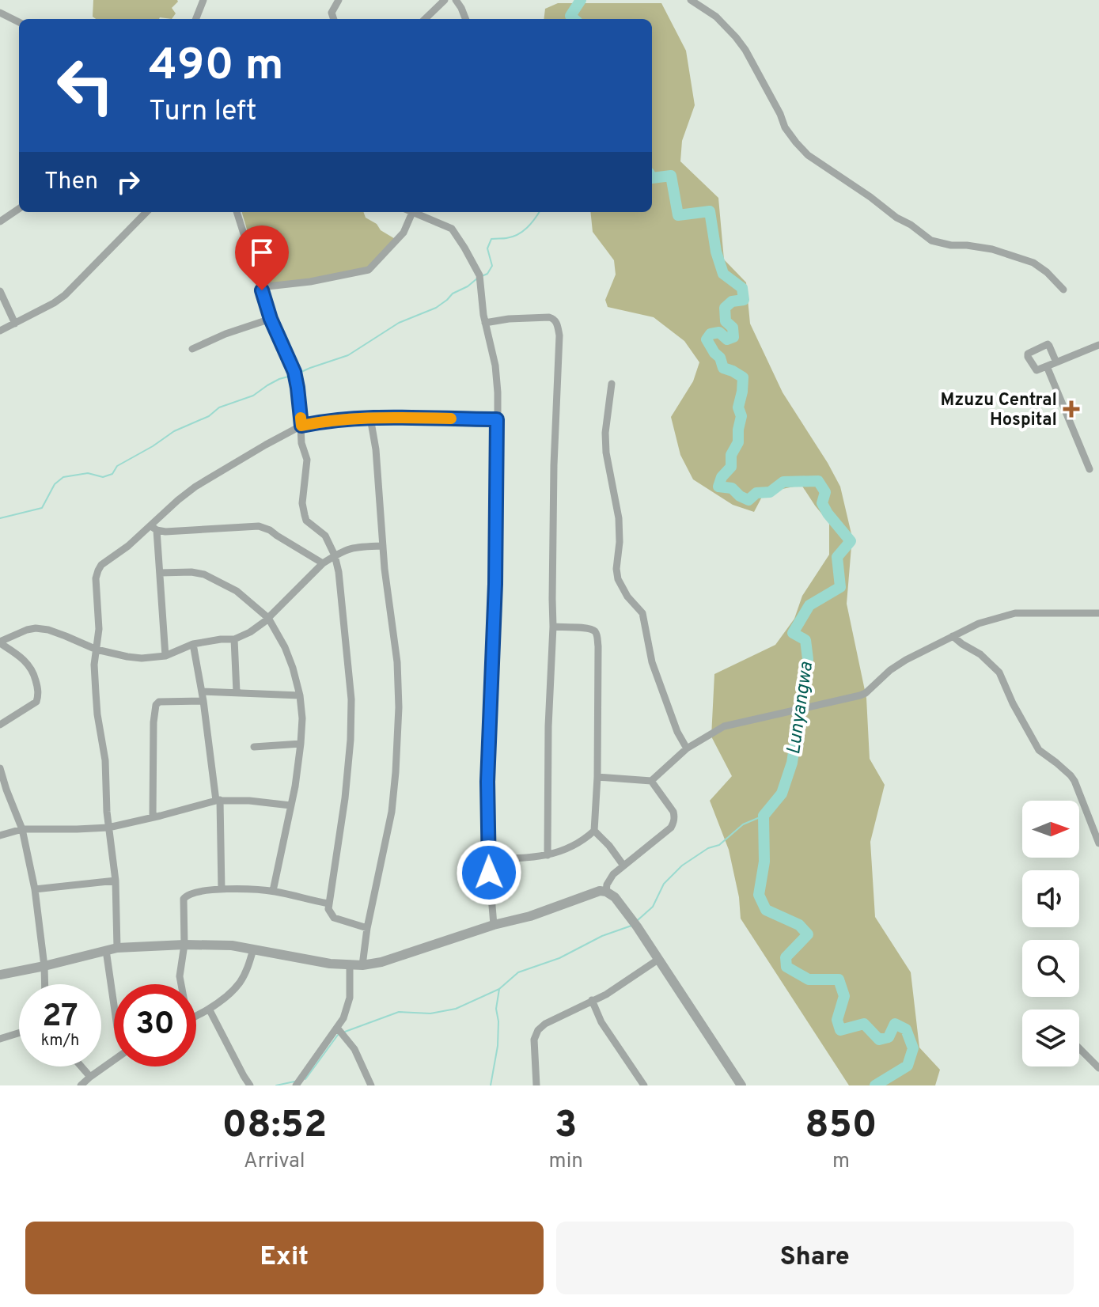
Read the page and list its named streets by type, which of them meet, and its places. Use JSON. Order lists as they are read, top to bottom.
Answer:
{
  "water": ["Lunyangwa"],
  "places": {
    "health": ["Mzuzu Central Hospital"]
  },
  "north": "right",
  "page": {
    "turn": ["490 m", "Turn left"],
    "then": "Then",
    "speed": "27 km/h",
    "limit": "30",
    "eta": [
      "08:52",
      "Arrival",
      "3",
      "min",
      "850",
      "m"
    ],
    "buttons": ["Exit", "Share"]
  }
}
